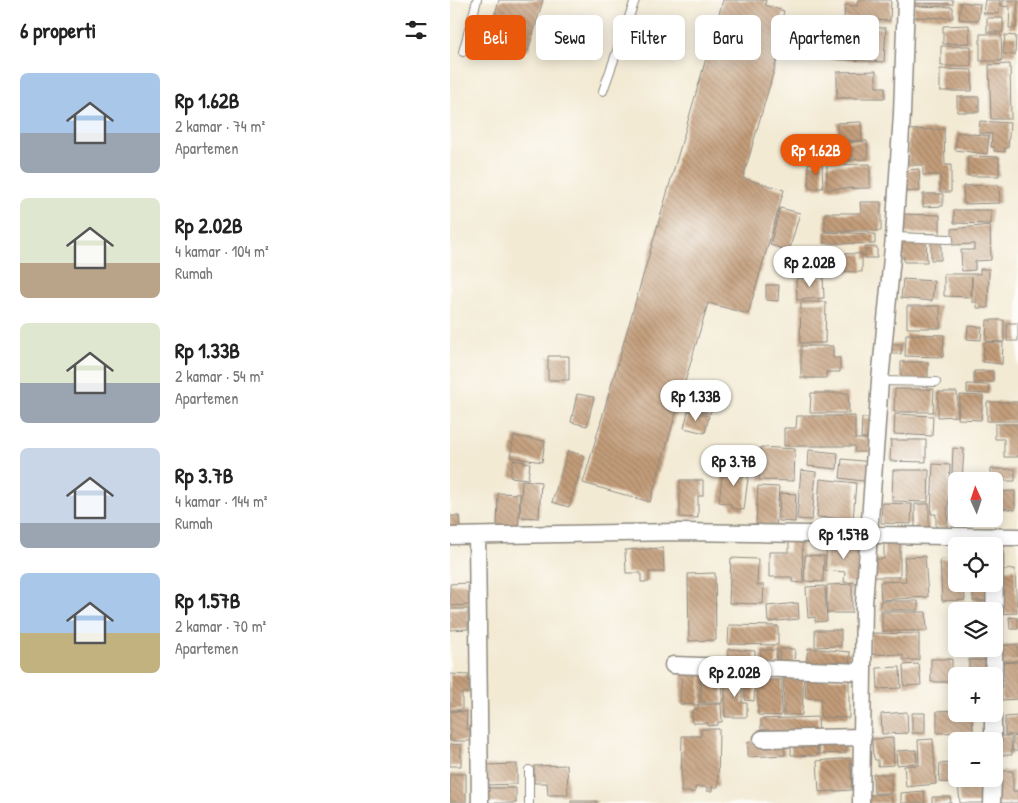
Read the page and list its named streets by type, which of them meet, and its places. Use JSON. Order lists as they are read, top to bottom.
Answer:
{
  "north": "top",
  "page": {
    "heading": "6 properti",
    "chip": [
      "Beli",
      "Sewa",
      "Filter",
      "Baru",
      "Apartemen"
    ],
    "list": [
      {
        "name": "Rp 1.62B",
        "note": "2 kamar · 74 m² · Apartemen"
      },
      {
        "name": "Rp 2.02B",
        "note": "4 kamar · 104 m² · Rumah"
      },
      {
        "name": "Rp 1.33B",
        "note": "2 kamar · 54 m² · Apartemen"
      },
      {
        "name": "Rp 3.7B",
        "note": "4 kamar · 144 m² · Rumah"
      },
      {
        "name": "Rp 1.57B",
        "note": "2 kamar · 70 m² · Apartemen"
      }
    ],
    "price": [
      "Rp 1.62B",
      "Rp 2.02B",
      "Rp 1.33B",
      "Rp 3.7B",
      "Rp 1.57B",
      "Rp 2.02B"
    ],
    "map_buttons": ["+", "−"]
  }
}
